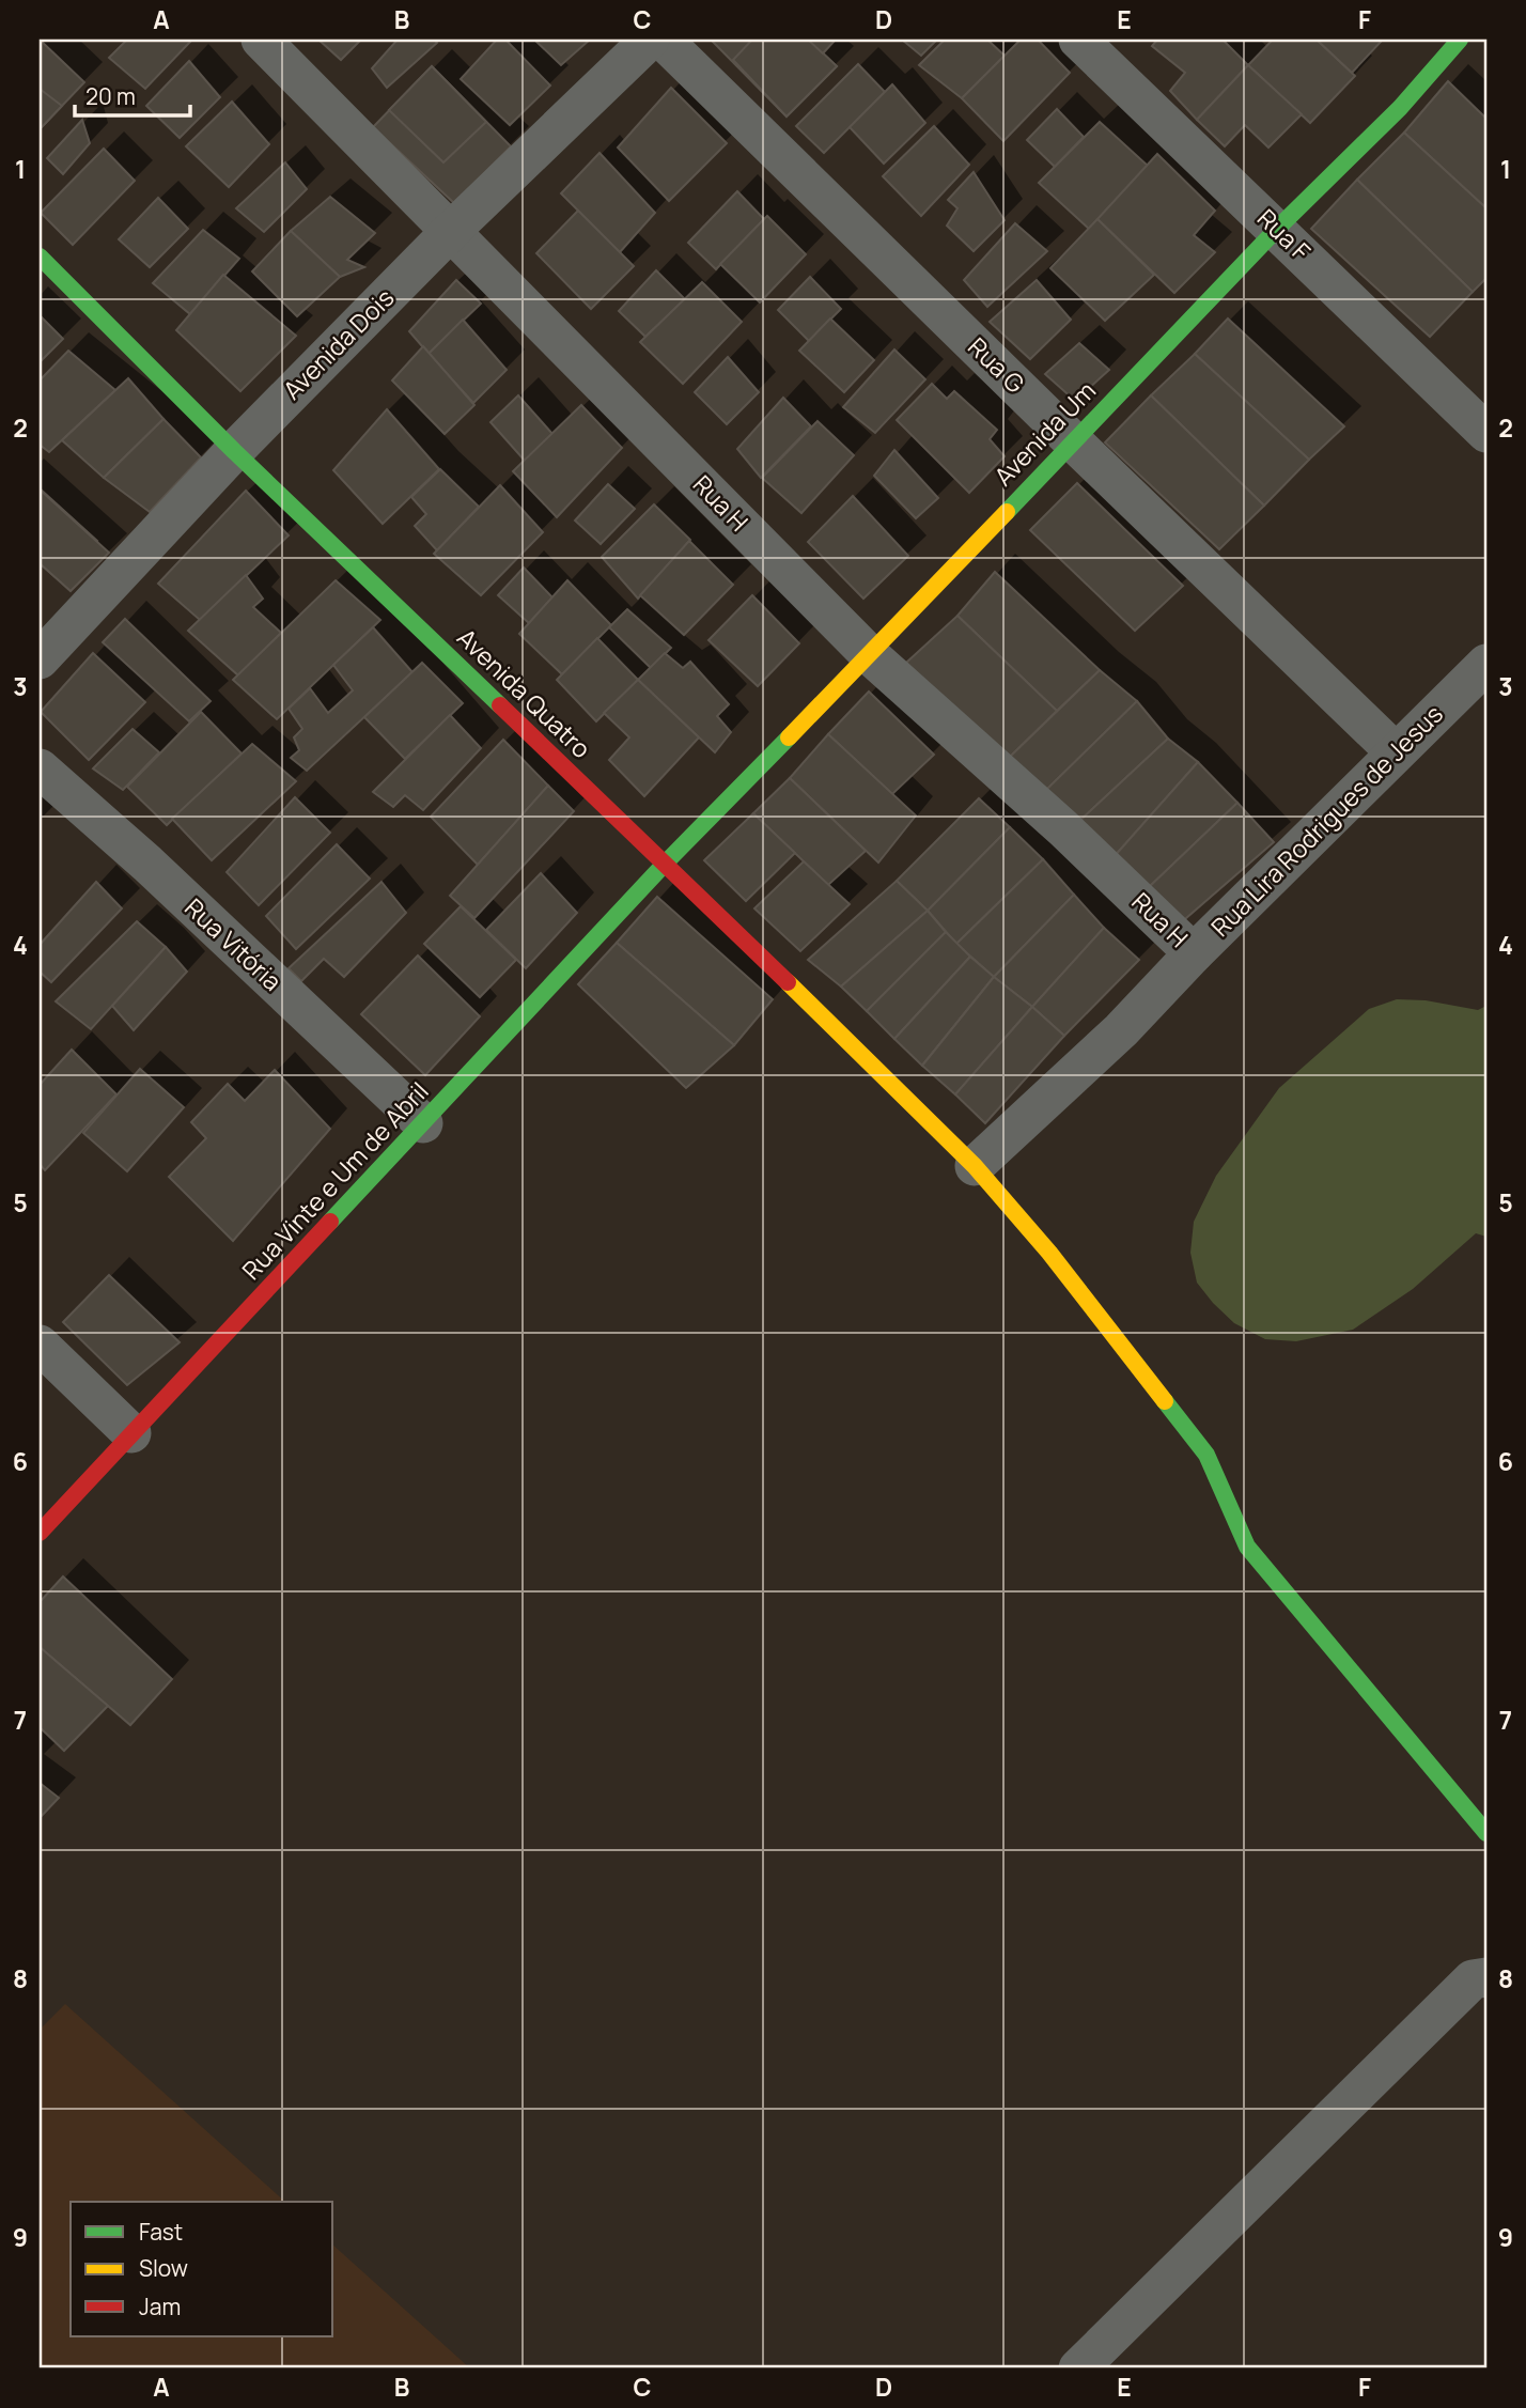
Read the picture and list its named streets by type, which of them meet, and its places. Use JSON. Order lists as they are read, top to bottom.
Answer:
{
  "streets": {
    "street": [
      "Rua F",
      "Avenida Dois",
      "Rua G",
      "Avenida Um",
      "Rua H",
      "Avenida Quatro",
      "Rua Lira Rodrigues de Jesus",
      "Rua Vitória",
      "Rua Vinte e Um de Abril"
    ]
  },
  "crossings": [
    ["Rua F", "Avenida Um"],
    ["Avenida Dois", "Rua H"],
    ["Avenida Dois", "Avenida Quatro"],
    ["Rua G", "Avenida Um"],
    ["Rua G", "Rua Lira Rodrigues de Jesus"],
    ["Avenida Um", "Rua H"],
    ["Avenida Um", "Avenida Quatro"],
    ["Avenida Um", "Rua Vinte e Um de Abril"],
    ["Rua H", "Rua Lira Rodrigues de Jesus"],
    ["Avenida Quatro", "Rua Lira Rodrigues de Jesus"],
    ["Avenida Quatro", "Rua Vinte e Um de Abril"],
    ["Rua Vitória", "Rua Vinte e Um de Abril"]
  ],
  "legend": ["Fast", "Slow", "Jam"],
  "scale_bar": "20 m",
  "grid": {
    "columns": [
      "A",
      "B",
      "C",
      "D",
      "E",
      "F"
    ],
    "rows": [
      "1",
      "2",
      "3",
      "4",
      "5",
      "6",
      "7",
      "8",
      "9"
    ]
  }
}
